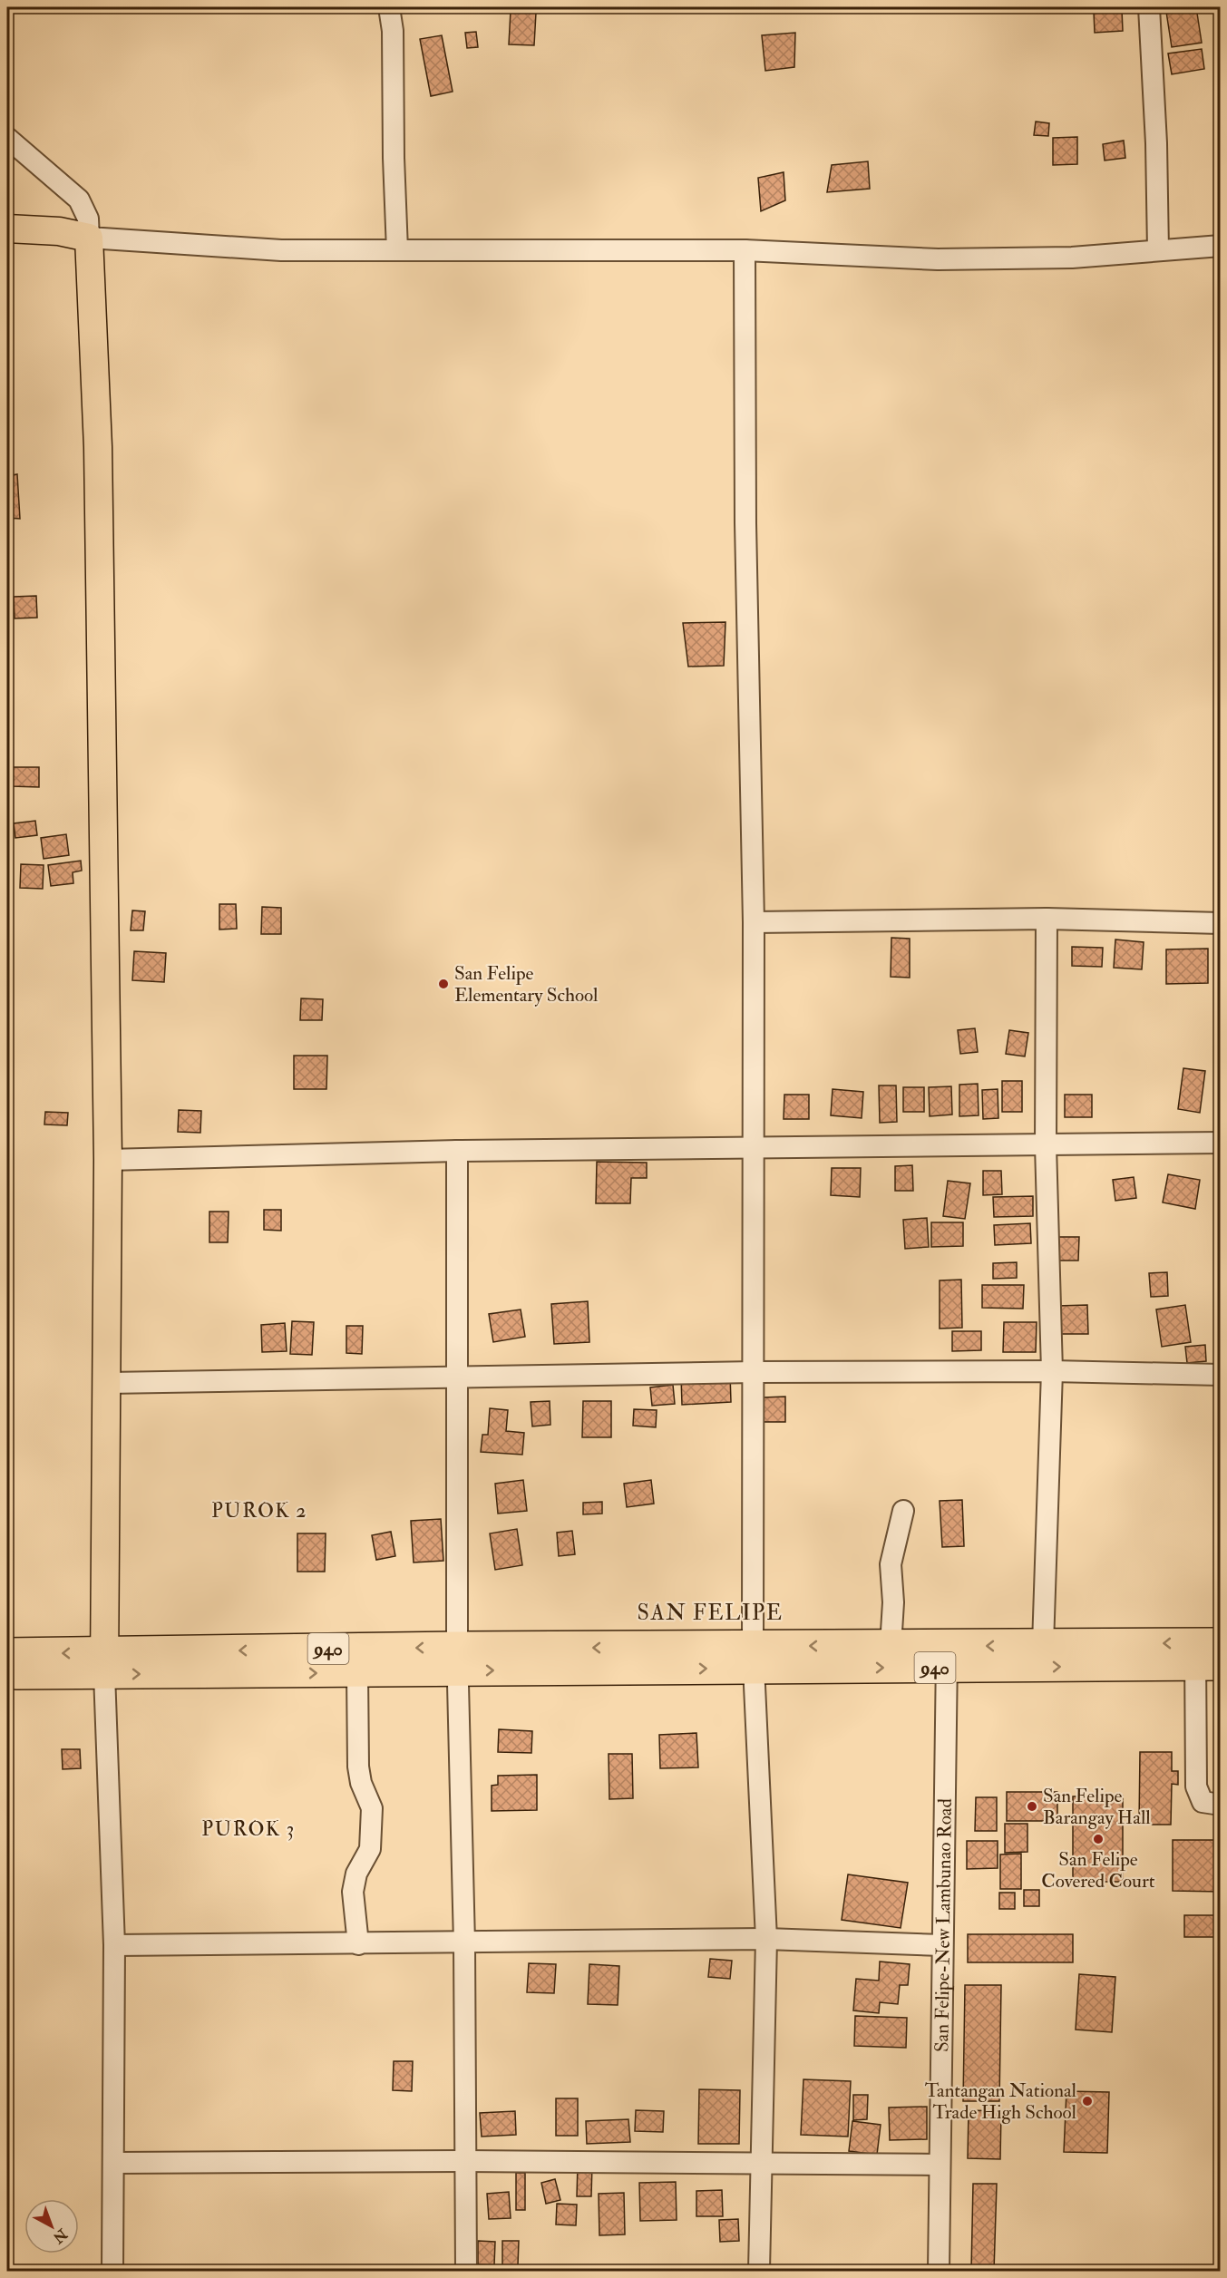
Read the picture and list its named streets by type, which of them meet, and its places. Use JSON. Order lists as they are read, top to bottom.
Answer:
{
  "streets": {
    "highway": ["940"],
    "street": ["San Felipe-New Lambunao Road"]
  },
  "crossings": [
    ["940", "San Felipe-New Lambunao Road"]
  ],
  "districts": ["PUROK 2", "SAN FELIPE", "PUROK 3"],
  "places": [
    "San Felipe Elementary School",
    "San Felipe Barangay Hall",
    "San Felipe Covered Court",
    "Tantangan National Trade High School"
  ],
  "north": "bottom right"
}
